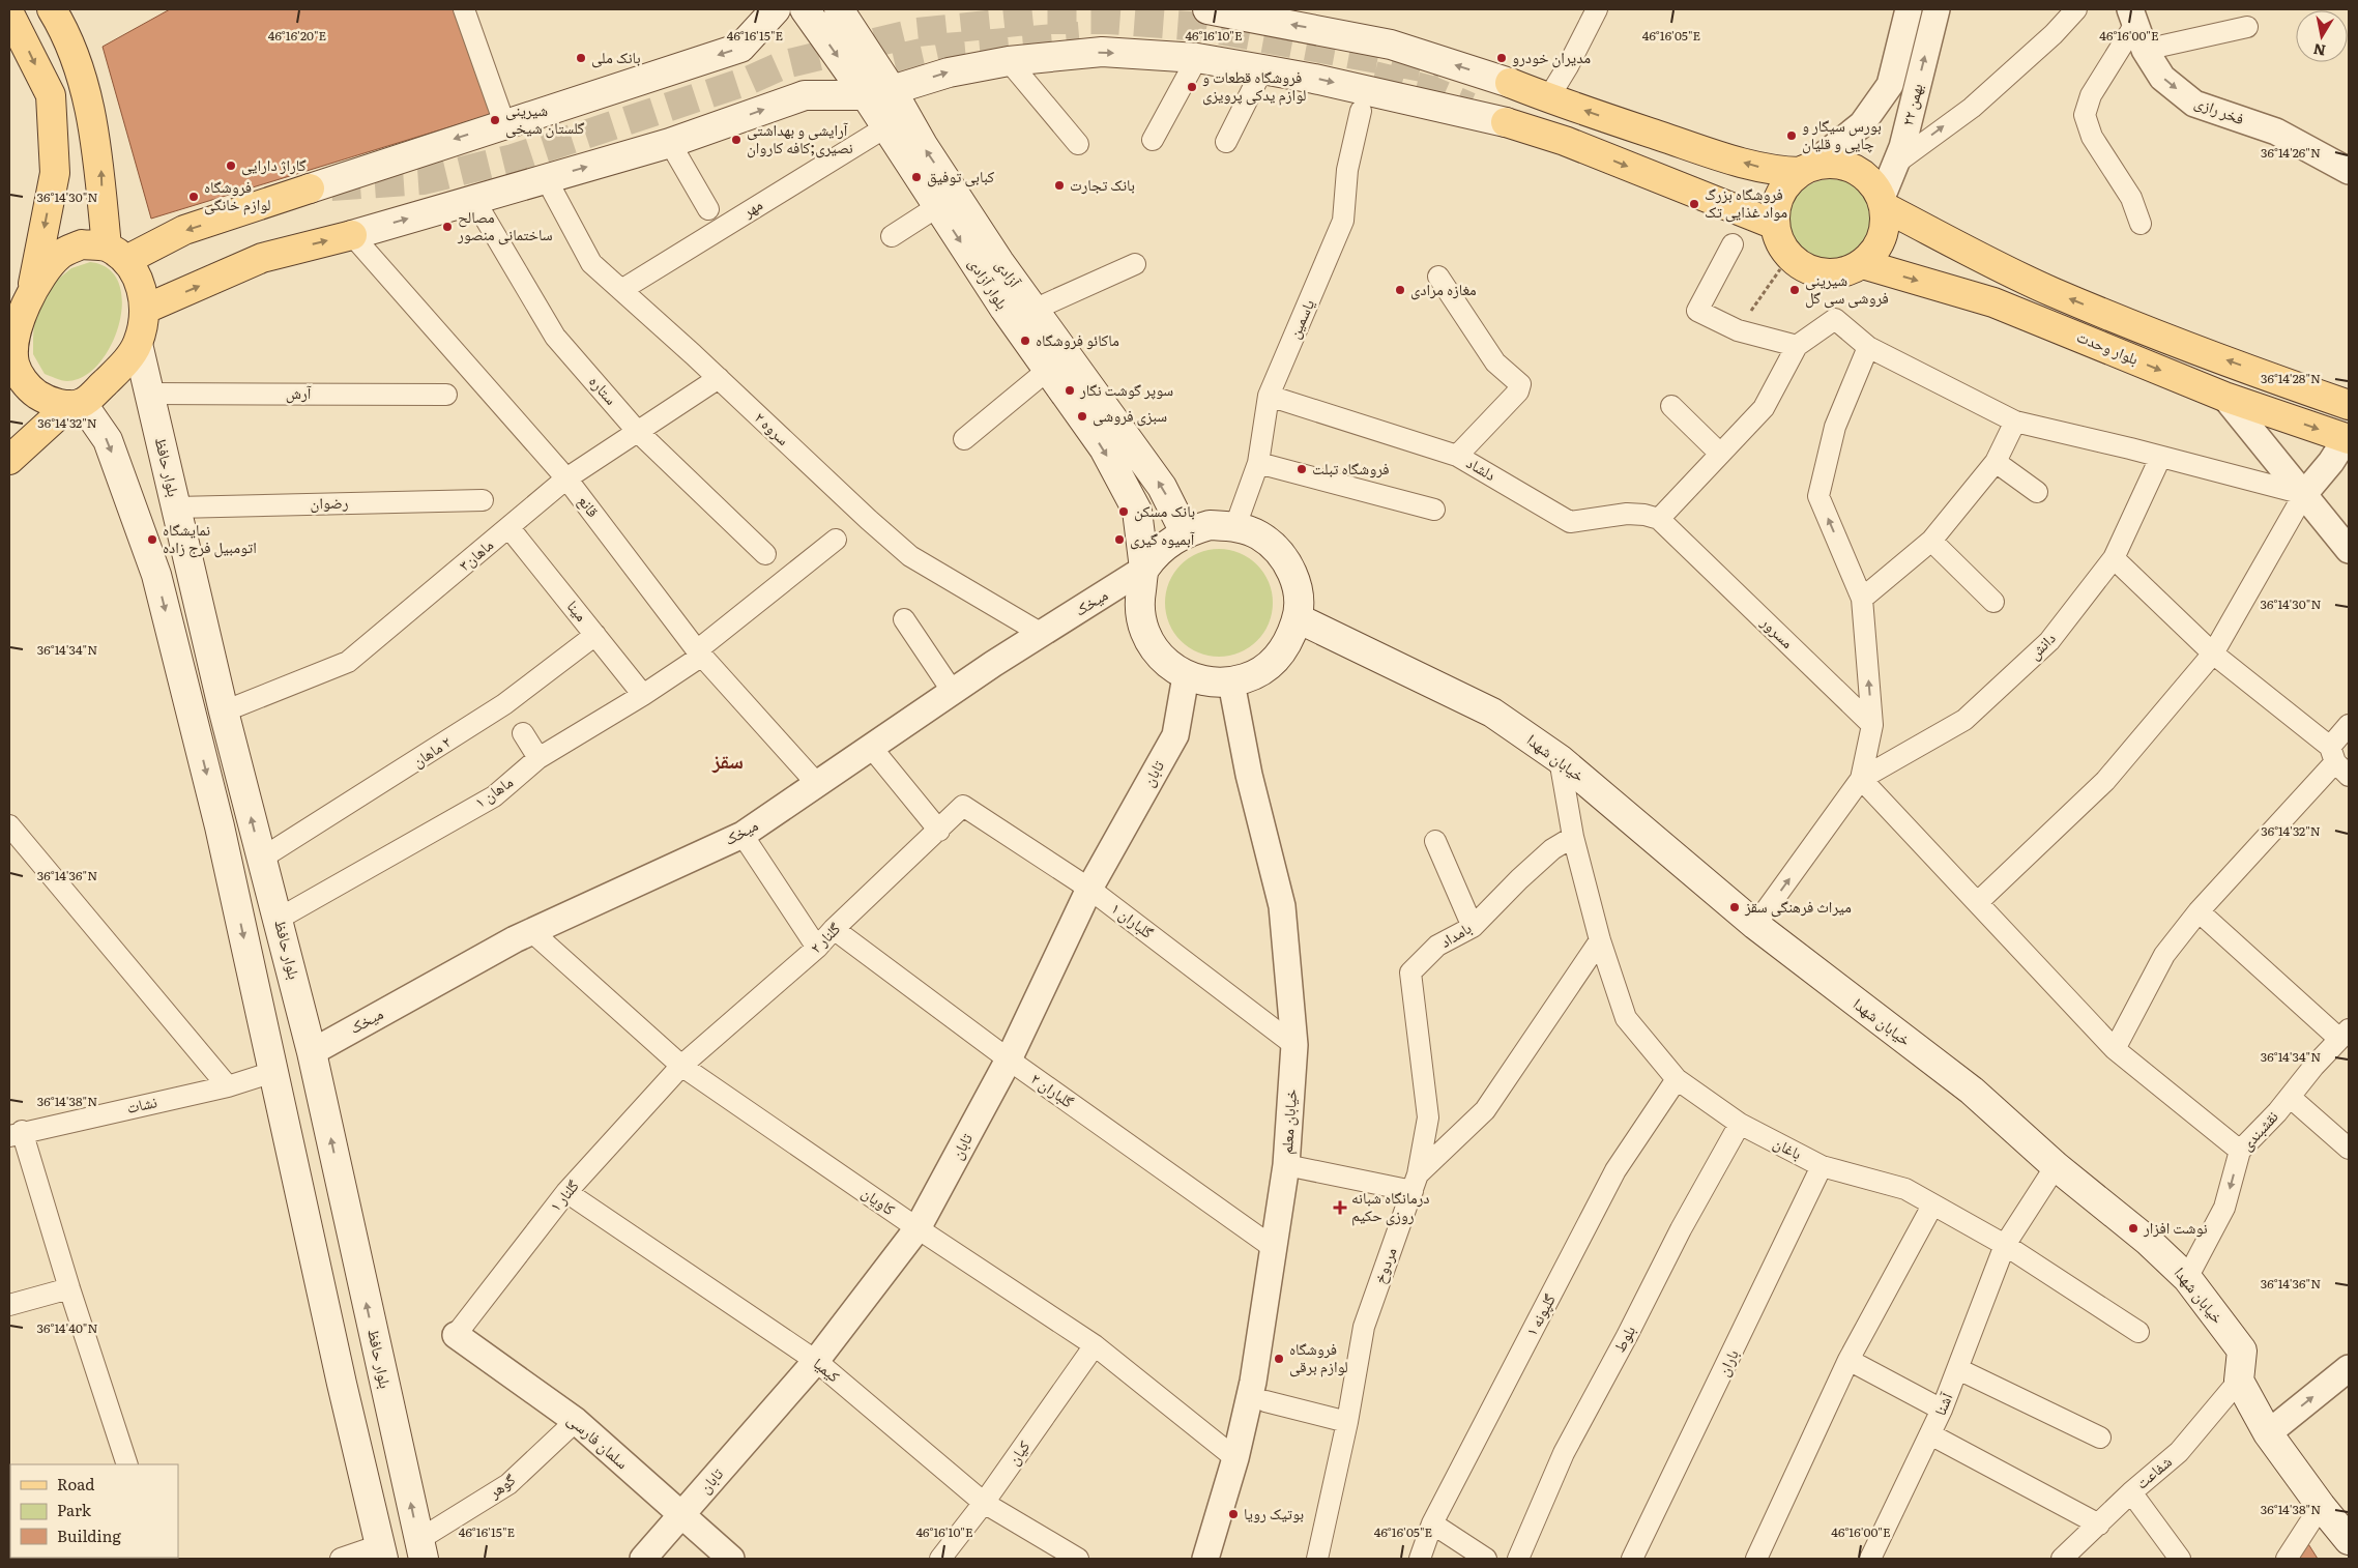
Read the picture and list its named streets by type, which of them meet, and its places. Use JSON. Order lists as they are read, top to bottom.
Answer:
{
  "streets": {
    "main road": [
      "آزادی",
      "بلوار آزادی",
      "بلوار وحدت",
      "بلوار حافظ",
      "خیابان شهدا"
    ],
    "street": [
      "۲۲ بهمن",
      "فخر رازی",
      "مهر",
      "یاسمین",
      "ستاره",
      "آرش",
      "سروه ۲",
      "دلشاد",
      "رضوان",
      "قانع",
      "ماهان۳",
      "میخک",
      "مینا",
      "مسرور",
      "دانش",
      "٢ ماهان",
      "تابان",
      "ماهان ۱",
      "گلباران ۱",
      "بامداد",
      "گلنار ۲",
      "گلباران ۲",
      "نشات",
      "خیابان معلم",
      "نقشبندی",
      "باغان",
      "گلنار ۱",
      "کاویان",
      "مردوخ",
      "گلپونه ۱",
      "بلوط",
      "باران",
      "کیمیا",
      "آشنا",
      "سلمان فارسی",
      "کیان",
      "شفاعت",
      "گوهر"
    ]
  },
  "crossings": [
    ["۲۲ بهمن", "بلوار وحدت"],
    ["مهر", "بلوار آزادی"],
    ["مهر", "سروه ۲"],
    ["آزادی", "بلوار آزادی"],
    ["آزادی", "یاسمین"],
    ["آزادی", "میخک"],
    ["آزادی", "خیابان شهدا"],
    ["آزادی", "تابان"],
    ["آزادی", "خیابان معلم"],
    ["بلوار آزادی", "یاسمین"],
    ["بلوار آزادی", "میخک"],
    ["بلوار آزادی", "خیابان شهدا"],
    ["بلوار آزادی", "تابان"],
    ["بلوار آزادی", "خیابان معلم"],
    ["یاسمین", "دلشاد"],
    ["یاسمین", "میخک"],
    ["یاسمین", "خیابان شهدا"],
    ["یاسمین", "تابان"],
    ["یاسمین", "خیابان معلم"],
    ["ستاره", "ماهان۳"],
    ["آرش", "بلوار حافظ"],
    ["سروه ۲", "ماهان۳"],
    ["سروه ۲", "میخک"],
    ["بلوار حافظ", "رضوان"],
    ["بلوار حافظ", "ماهان۳"],
    ["بلوار حافظ", "میخک"],
    ["بلوار حافظ", "٢ ماهان"],
    ["بلوار حافظ", "ماهان ۱"],
    ["بلوار حافظ", "گوهر"],
    ["دلشاد", "مسرور"],
    ["قانع", "ماهان۳"],
    ["قانع", "میخک"],
    ["قانع", "ماهان ۱"],
    ["ماهان۳", "مینا"],
    ["میخک", "خیابان شهدا"],
    ["میخک", "تابان"],
    ["میخک", "خیابان معلم"],
    ["میخک", "کاویان"],
    ["مینا", "٢ ماهان"],
    ["مینا", "ماهان ۱"],
    ["خیابان شهدا", "تابان"],
    ["خیابان شهدا", "خیابان معلم"],
    ["خیابان شهدا", "نقشبندی"],
    ["خیابان شهدا", "آشنا"],
    ["خیابان شهدا", "شفاعت"],
    ["تابان", "گلباران ۱"],
    ["تابان", "گلباران ۲"],
    ["تابان", "خیابان معلم"],
    ["تابان", "کاویان"],
    ["تابان", "کیمیا"],
    ["تابان", "سلمان فارسی"],
    ["گلباران ۱", "گلنار ۲"],
    ["گلباران ۱", "خیابان معلم"],
    ["بامداد", "باغان"],
    ["بامداد", "مردوخ"],
    ["گلنار ۲", "گلباران ۲"],
    ["گلنار ۲", "گلنار ۱"],
    ["گلنار ۲", "کاویان"],
    ["گلباران ۲", "خیابان معلم"],
    ["خیابان معلم", "کاویان"],
    ["باغان", "مردوخ"],
    ["باغان", "گلپونه ۱"],
    ["باغان", "بلوط"],
    ["باغان", "باران"],
    ["باغان", "آشنا"],
    ["گلنار ۱", "کاویان"],
    ["گلنار ۱", "کیمیا"],
    ["گلنار ۱", "سلمان فارسی"],
    ["کاویان", "کیان"],
    ["کیمیا", "کیان"],
    ["سلمان فارسی", "گوهر"]
  ],
  "one_way": [
    "فخر رازی",
    "آزادی",
    "بلوار آزادی",
    "نقشبندی"
  ],
  "districts": ["سقز"],
  "places": {
    "other": [
      "بانک ملی",
      "مدیران خودرو",
      "فروشگاه قطعات و لوازم یدکی پرویزی",
      "شیرینی گلستان شیخی",
      "بورس سیگار و چایی و قلیان",
      "آرایشی و بهداشتی نصیری;کافه کاروان",
      "گاراژ دارایی",
      "کبابی توفیق",
      "بانک تجارت",
      "فروشگاه لوازم خانگی",
      "فروشگاه بزرگ مواد غذایی تک",
      "مصالح ساختمانی منصور",
      "مغازه مرادی",
      "شیرینی فروشی سی گل",
      "ماکائو فروشگاه",
      "سوپر گوشت نگار",
      "سبزی فروشی",
      "فروشگاه تبلت",
      "بانک مسکن",
      "نمایشگاه اتومبیل فرج زاده",
      "آبمیوه گیری",
      "میراث فرهنگی سقز",
      "نوشت افزار",
      "فروشگاه لوازم برقی",
      "بوتیک رویا"
    ],
    "health": ["درمانگاه شبانه روزی حکیم"]
  },
  "legend": ["Road", "Park", "Building"],
  "north": "bottom",
  "coordinates": [
    "46°16'20\"E",
    "46°16'15\"E",
    "46°16'10\"E",
    "46°16'05\"E",
    "46°16'00\"E",
    "36°14'26\"N",
    "36°14'30\"N",
    "36°14'28\"N",
    "36°14'32\"N",
    "36°14'34\"N",
    "36°14'36\"N",
    "36°14'38\"N",
    "36°14'40\"N"
  ]
}
